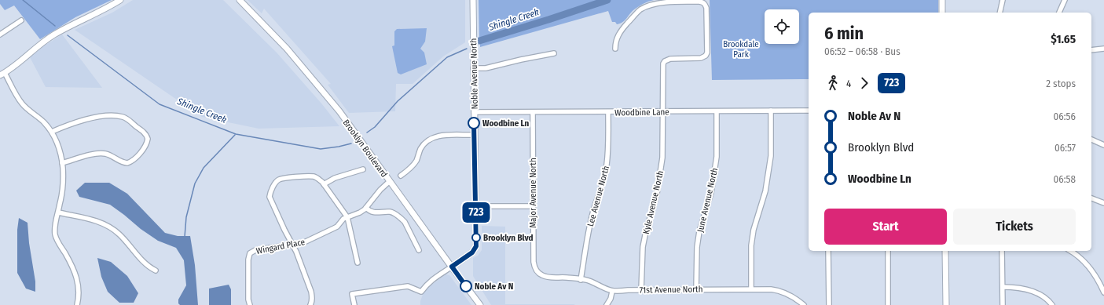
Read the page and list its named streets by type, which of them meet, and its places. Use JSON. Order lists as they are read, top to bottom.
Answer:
{
  "streets": {
    "street": [
      "Noble Avenue North",
      "Woodbine Lane",
      "Brooklyn Boulevard",
      "Major Avenue North",
      "Lee Avenue North",
      "June Avenue North",
      "Kyle Avenue North",
      "Wingard Place",
      "71st Avenue North"
    ]
  },
  "crossings": [
    ["Noble Avenue North", "Woodbine Lane"],
    ["Noble Avenue North", "Brooklyn Boulevard"],
    ["Woodbine Lane", "Major Avenue North"],
    ["Woodbine Lane", "Lee Avenue North"],
    ["Woodbine Lane", "June Avenue North"],
    ["Woodbine Lane", "Kyle Avenue North"],
    ["Brooklyn Boulevard", "Wingard Place"],
    ["Major Avenue North", "71st Avenue North"],
    ["Lee Avenue North", "71st Avenue North"],
    ["June Avenue North", "71st Avenue North"],
    ["Kyle Avenue North", "71st Avenue North"]
  ],
  "water": ["Shingle Creek"],
  "parks": ["Brookdale Park"],
  "places": ["Woodbine Ln", "Brooklyn Blvd", "Noble Av N"],
  "lines": ["bus line 723"],
  "page": {
    "on_map": "723",
    "heading": ["6 min", "06:52 – 06:58 · Bus", "$1.65"],
    "legs": ["4", "723", "2 stops"],
    "list": [
      {
        "name": "Noble Av N",
        "value": "06:56"
      },
      {
        "name": "Brooklyn Blvd",
        "value": "06:57"
      },
      {
        "name": "Woodbine Ln",
        "value": "06:58"
      }
    ],
    "buttons": ["Start", "Tickets"]
  }
}
